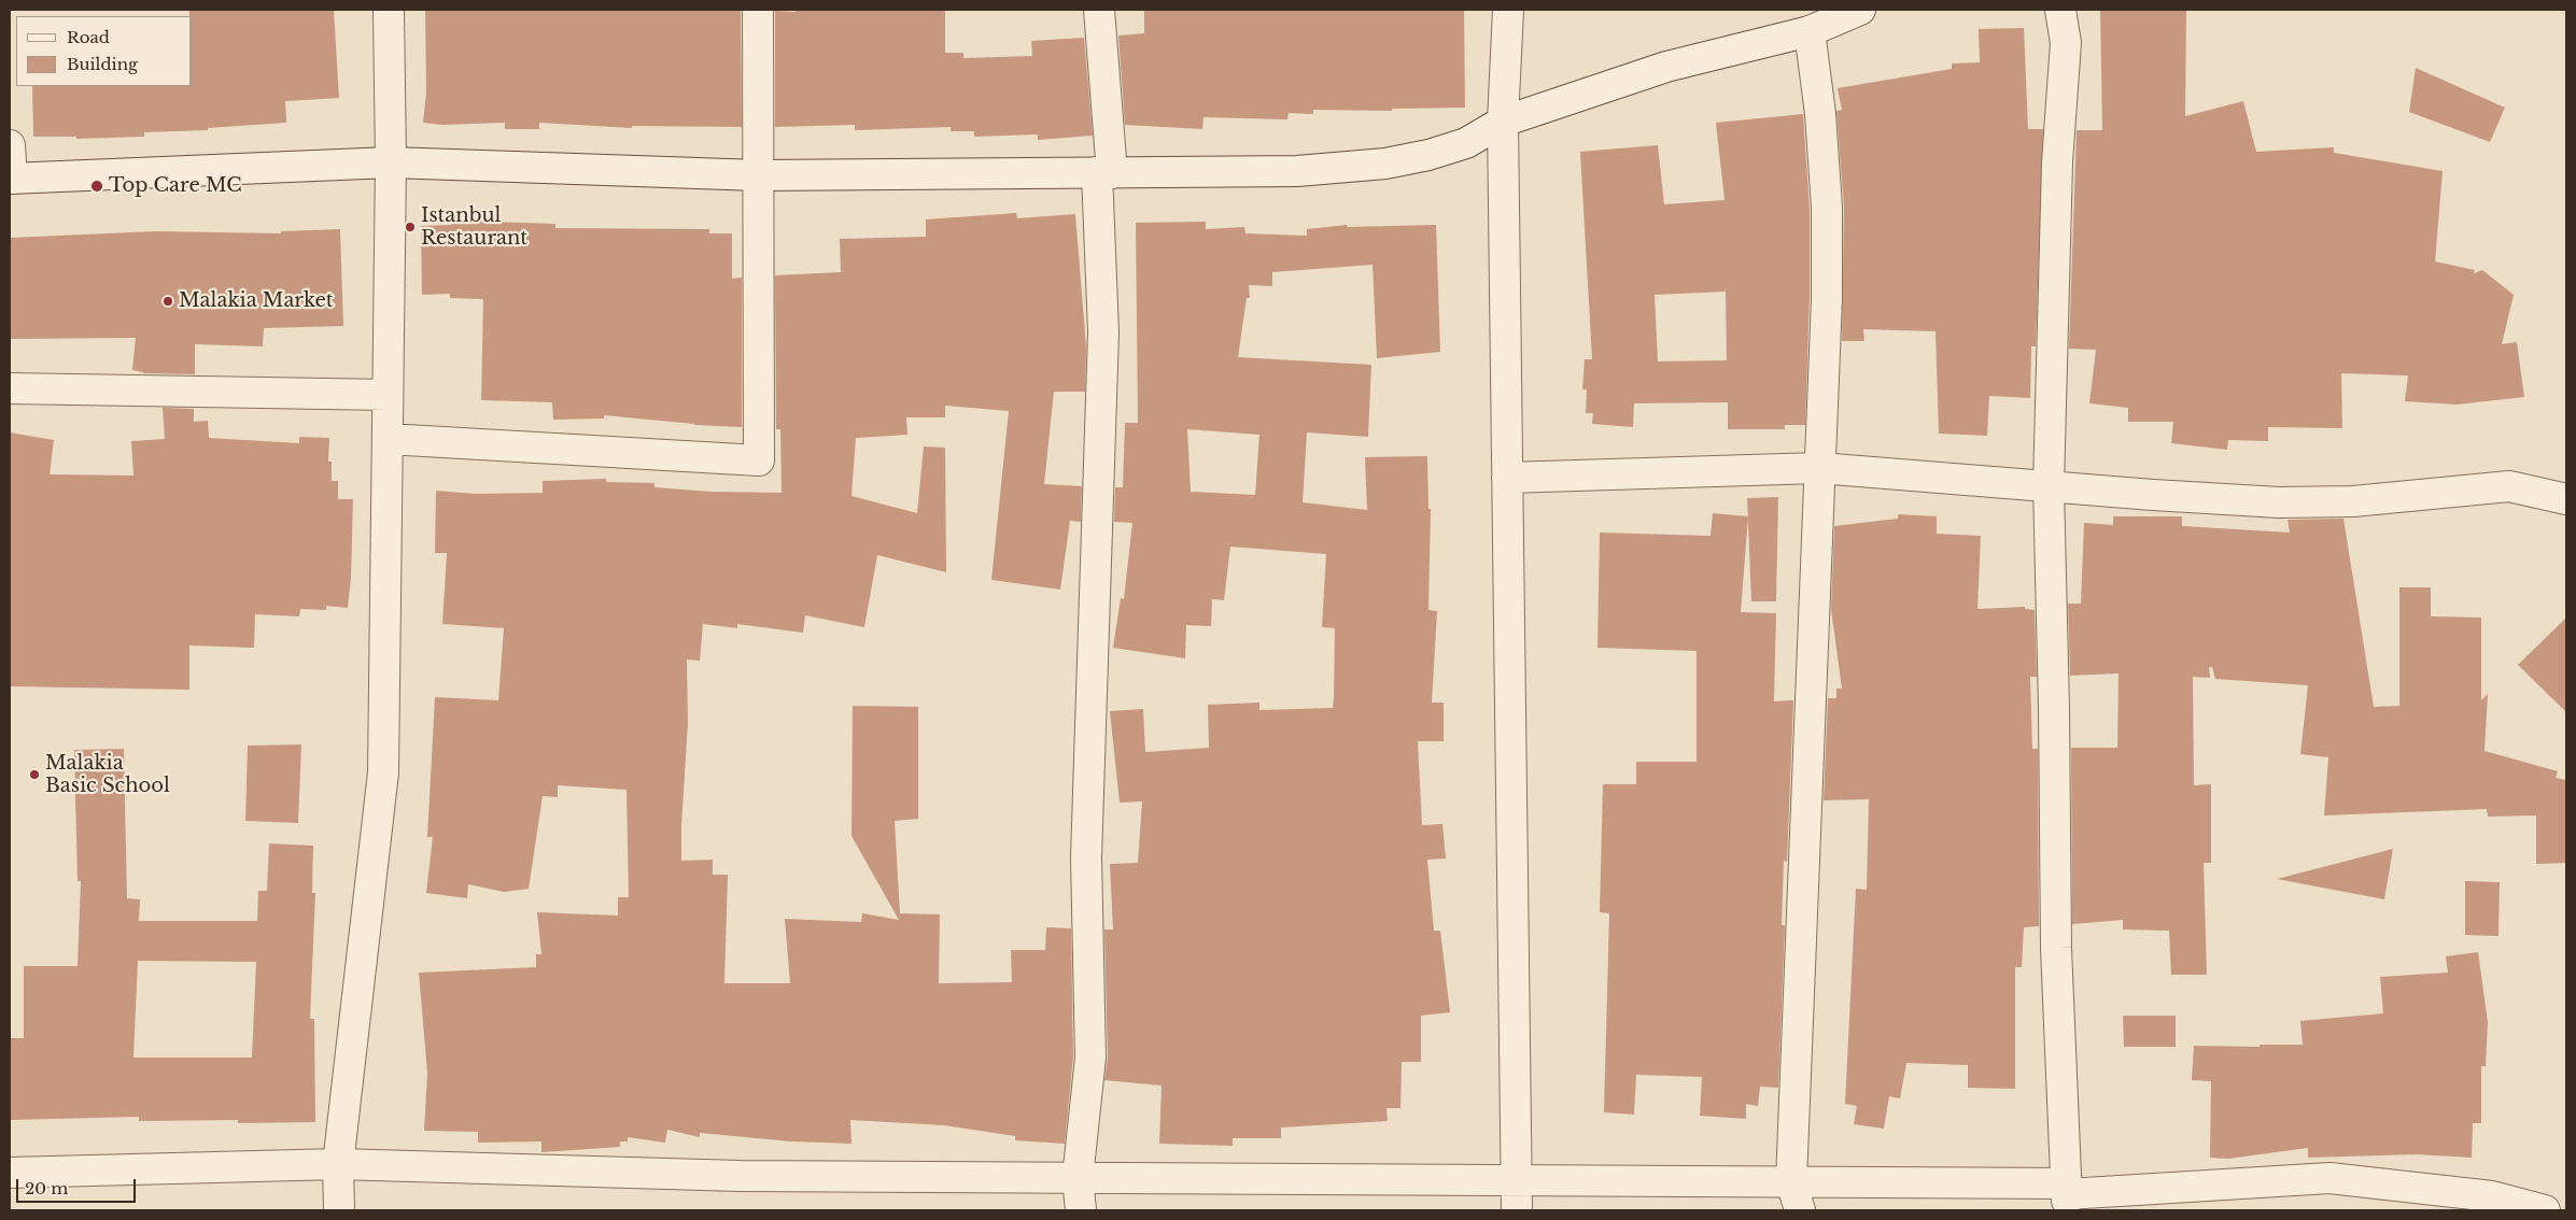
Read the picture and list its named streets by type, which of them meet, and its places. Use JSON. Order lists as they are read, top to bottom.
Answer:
{
  "places": [
    "Top Care MC",
    "Istanbul Restaurant",
    "Malakia Market",
    "Malakia Basic School"
  ],
  "legend": ["Road", "Building"],
  "scale_bar": "20 m"
}
